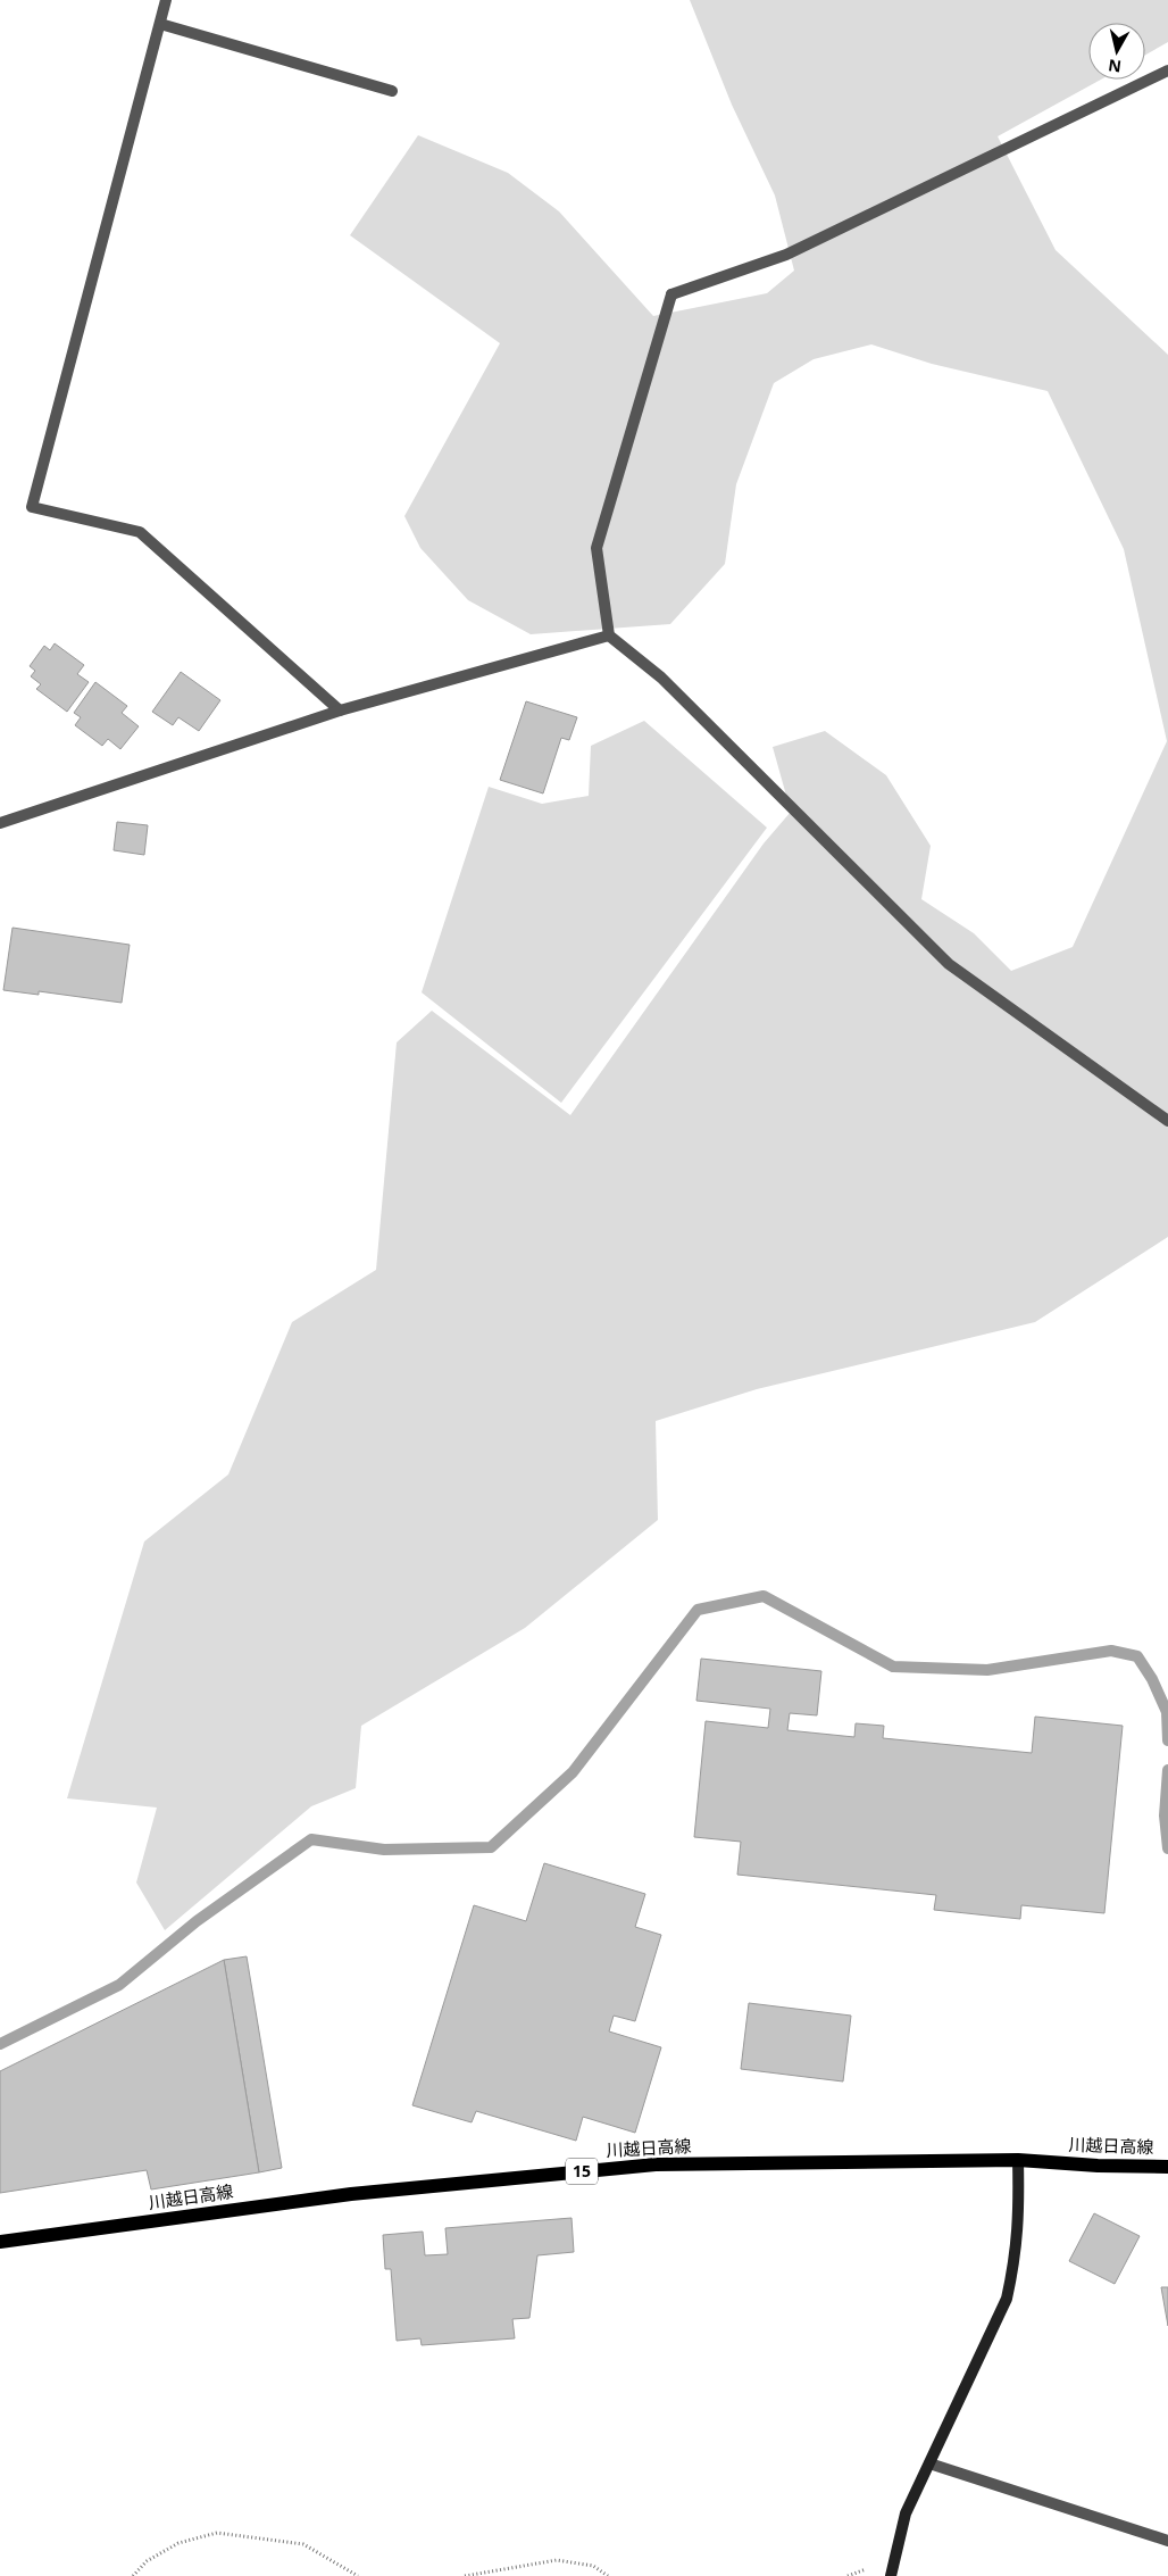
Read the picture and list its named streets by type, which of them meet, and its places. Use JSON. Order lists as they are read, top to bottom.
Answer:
{
  "streets": {
    "main road": ["川越日高線", "15"]
  },
  "north": "bottom"
}
